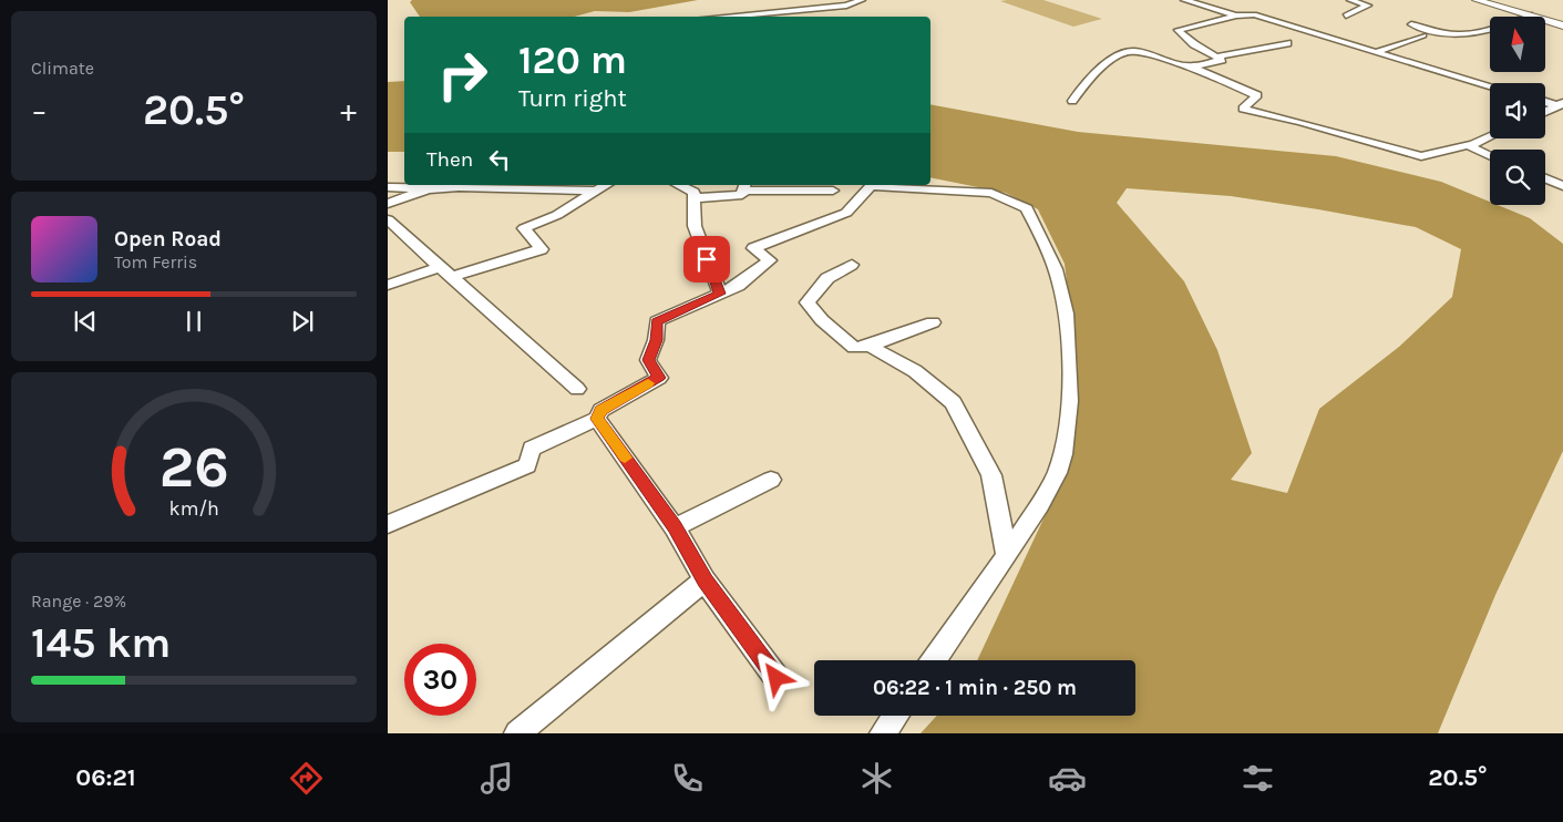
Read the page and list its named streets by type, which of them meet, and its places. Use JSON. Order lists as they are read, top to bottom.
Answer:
{
  "north": "top",
  "page": {
    "tile": [
      "Climate",
      ["Range · 29%", "145 km"]
    ],
    "turn": ["120 m", "Turn right"],
    "heat": ["−", "20.5°", "+"],
    "then": "Then",
    "song": ["Open Road", "Tom Ferris"],
    "limit": "30",
    "trip": "06:22 · 1 min · 250 m",
    "tabs": ["06:21", "20.5°"],
    "gauge": ["26", "km/h"]
  }
}
